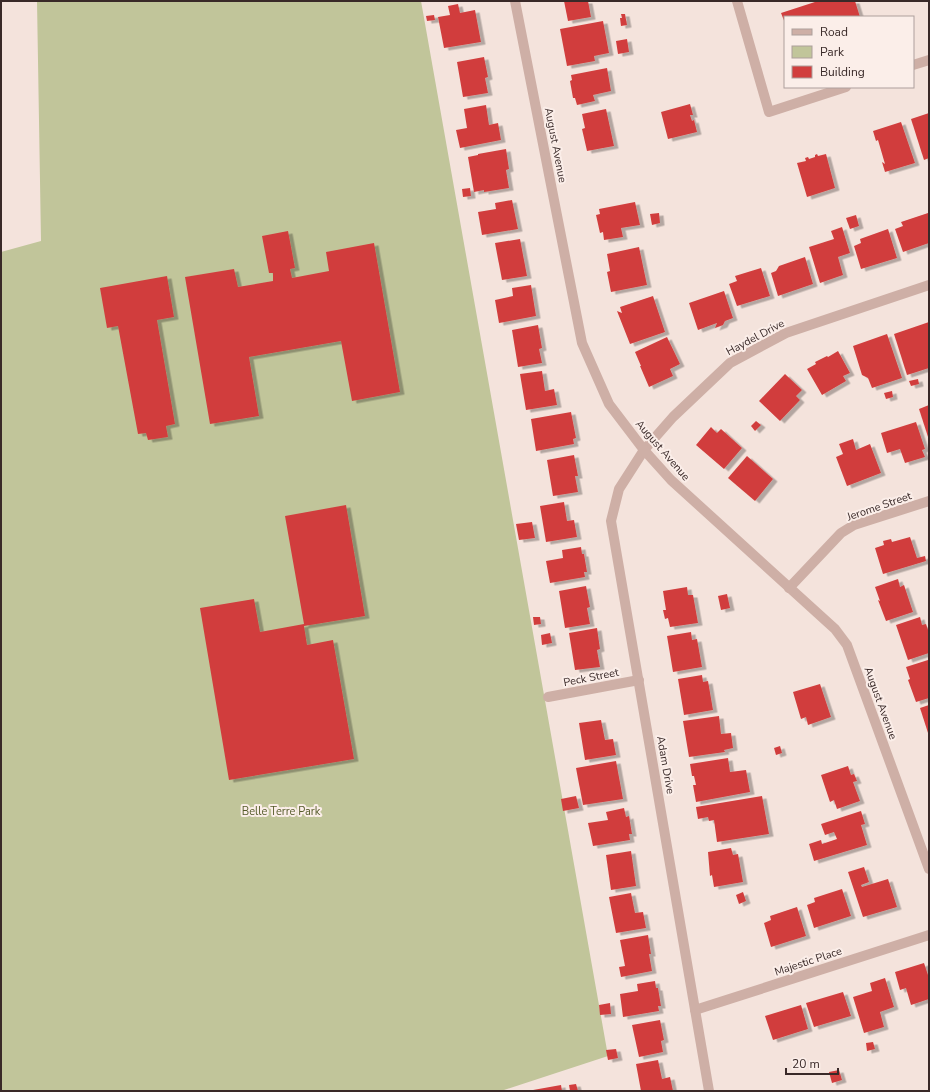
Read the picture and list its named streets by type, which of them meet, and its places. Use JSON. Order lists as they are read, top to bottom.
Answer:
{
  "streets": {
    "street": [
      "August Avenue",
      "Haydel Drive",
      "Jerome Street",
      "Peck Street",
      "Adam Drive",
      "Majestic Place"
    ]
  },
  "crossings": [
    ["August Avenue", "Haydel Drive"],
    ["August Avenue", "Jerome Street"],
    ["August Avenue", "Adam Drive"],
    ["Haydel Drive", "Adam Drive"],
    ["Peck Street", "Adam Drive"],
    ["Adam Drive", "Majestic Place"]
  ],
  "parks": ["Belle Terre Park"],
  "legend": ["Road", "Park", "Building"],
  "scale_bar": "20 m"
}
